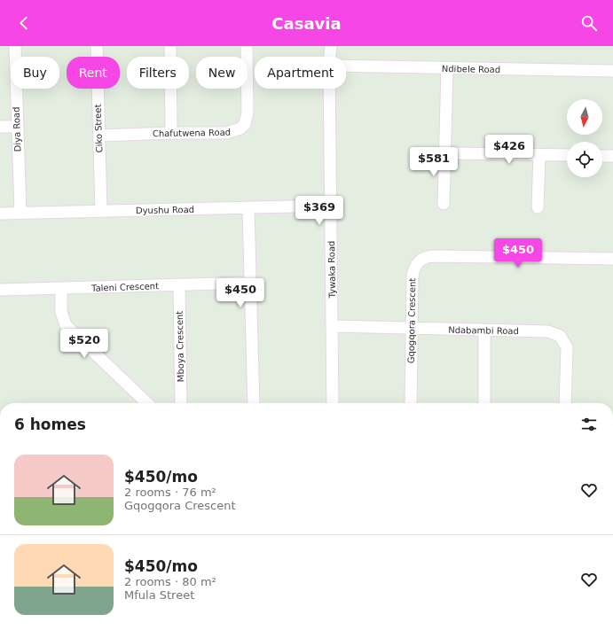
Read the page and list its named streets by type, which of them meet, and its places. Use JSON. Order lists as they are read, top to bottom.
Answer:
{
  "streets": {
    "street": [
      "Ndibele Road",
      "Ciko Street",
      "Diya Road",
      "Chafutwena Road",
      "Dyushu Road",
      "Tywaka Road",
      "Taleni Crescent",
      "Gqogqora Crescent",
      "Ndabambi Road",
      "Mboya Crescent"
    ]
  },
  "crossings": [
    ["Ciko Street", "Chafutwena Road"],
    ["Ciko Street", "Dyushu Road"],
    ["Diya Road", "Dyushu Road"],
    ["Dyushu Road", "Tywaka Road"],
    ["Tywaka Road", "Ndabambi Road"],
    ["Taleni Crescent", "Mboya Crescent"],
    ["Gqogqora Crescent", "Ndabambi Road"]
  ],
  "north": "bottom",
  "page": {
    "header": "Casavia",
    "chip": [
      "Buy",
      "Rent",
      "Filters",
      "New",
      "Apartment"
    ],
    "price": [
      "$426",
      "$581",
      "$369",
      "$450",
      "$450",
      "$520"
    ],
    "heading": "6 homes",
    "list": [
      {
        "name": "$450/mo",
        "note": "2 rooms · 76 m² · Gqogqora Crescent"
      },
      {
        "name": "$450/mo",
        "note": "2 rooms · 80 m² · Mfula Street"
      }
    ]
  }
}
